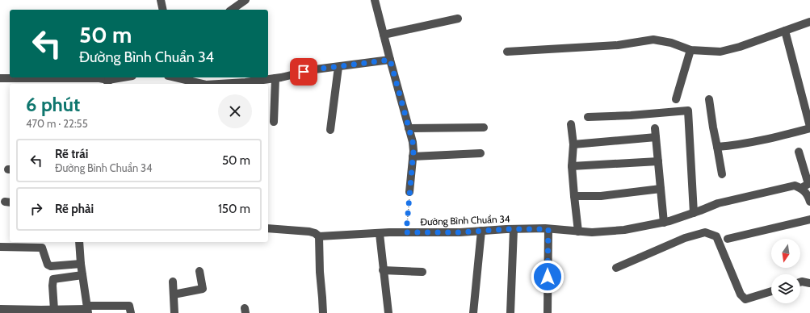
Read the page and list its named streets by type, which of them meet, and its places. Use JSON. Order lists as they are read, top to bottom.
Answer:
{
  "streets": {
    "street": ["Đường Bình Chuẩn 34"]
  },
  "north": "bottom",
  "page": {
    "turn": ["50 m", "Đường Bình Chuẩn 34"],
    "heading": ["6 phút", "470 m · 22:55"],
    "list": [
      {
        "name": "Rẽ trái",
        "note": "Đường Bình Chuẩn 34",
        "value": "50 m"
      },
      {
        "name": "Rẽ phải",
        "value": "150 m"
      }
    ]
  }
}
